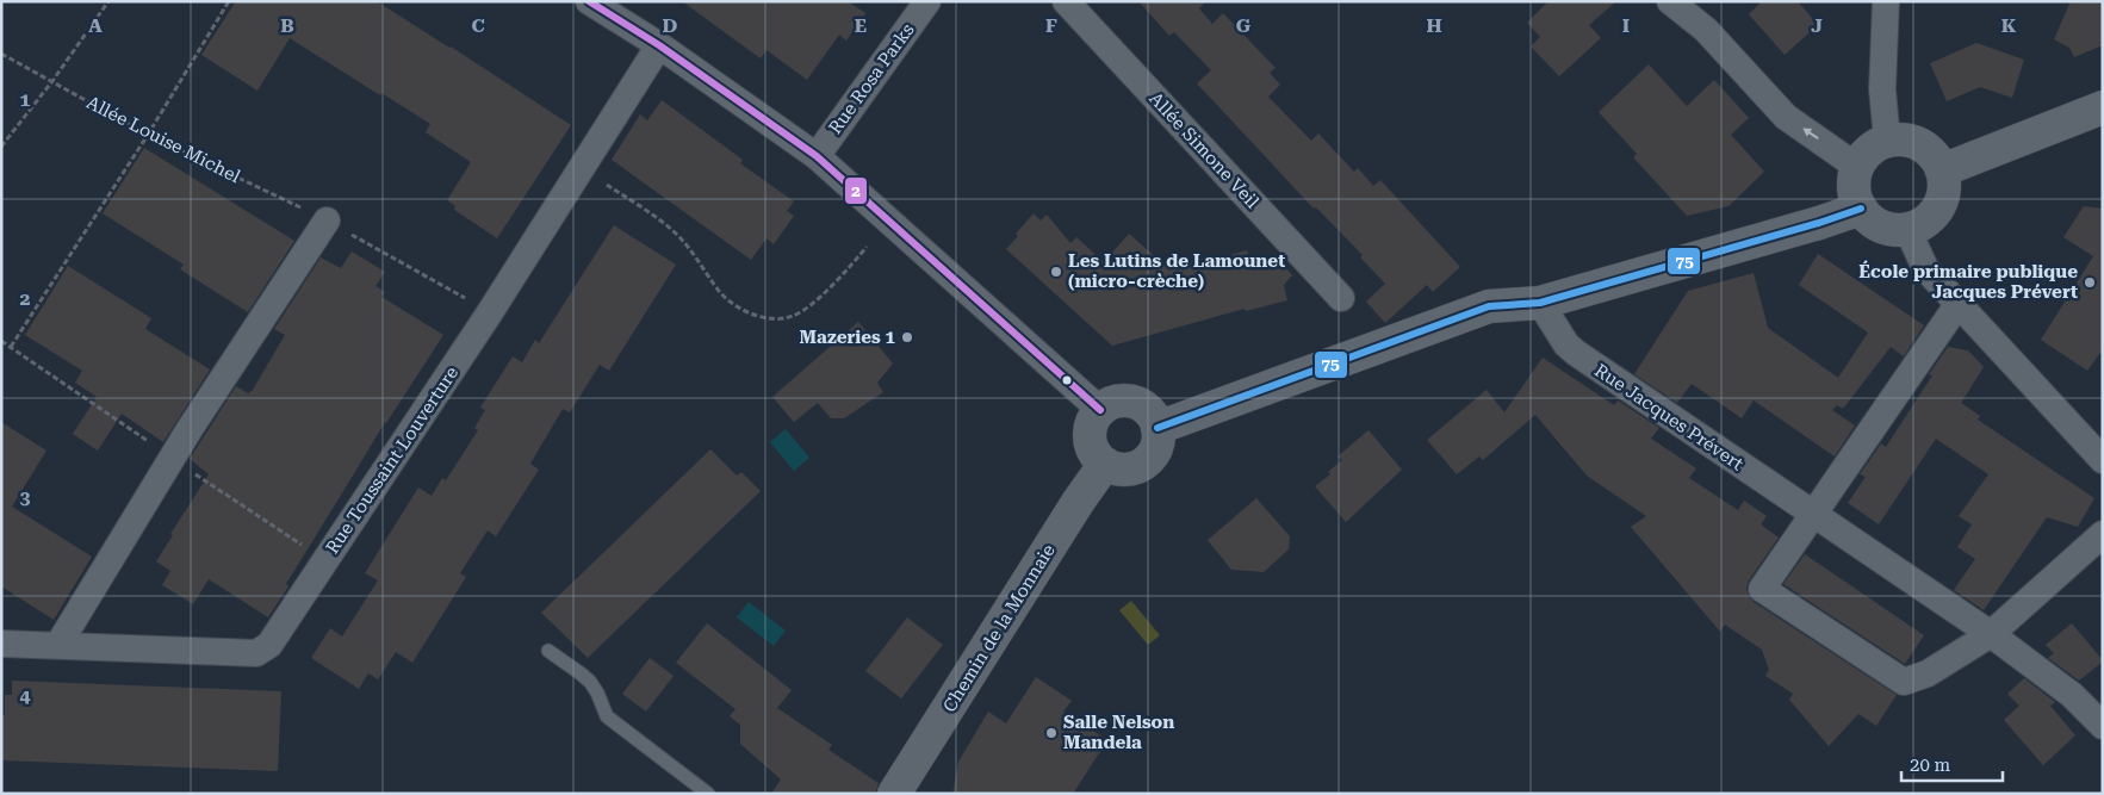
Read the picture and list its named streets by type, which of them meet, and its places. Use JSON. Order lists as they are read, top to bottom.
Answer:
{
  "streets": {
    "street": [
      "Rue Rosa Parks",
      "Allée Simone Veil",
      "Rue Jacques Prévert",
      "Rue Toussaint Louverture",
      "Chemin de la Monnaie"
    ],
    "path": ["Allée Louise Michel"]
  },
  "crossings": [
    ["Allée Louise Michel", "Rue Toussaint Louverture"]
  ],
  "places": [
    "Les Lutins de Lamounet (micro-crèche)",
    "École primaire publique Jacques Prévert",
    "Mazeries 1",
    "Salle Nelson Mandela"
  ],
  "lines": ["transit line 2", "transit line 75"],
  "scale_bar": "20 m",
  "grid": {
    "columns": [
      "A",
      "B",
      "C",
      "D",
      "E",
      "F",
      "G",
      "H",
      "I",
      "J",
      "K"
    ],
    "rows": [
      "1",
      "2",
      "3",
      "4"
    ]
  }
}
